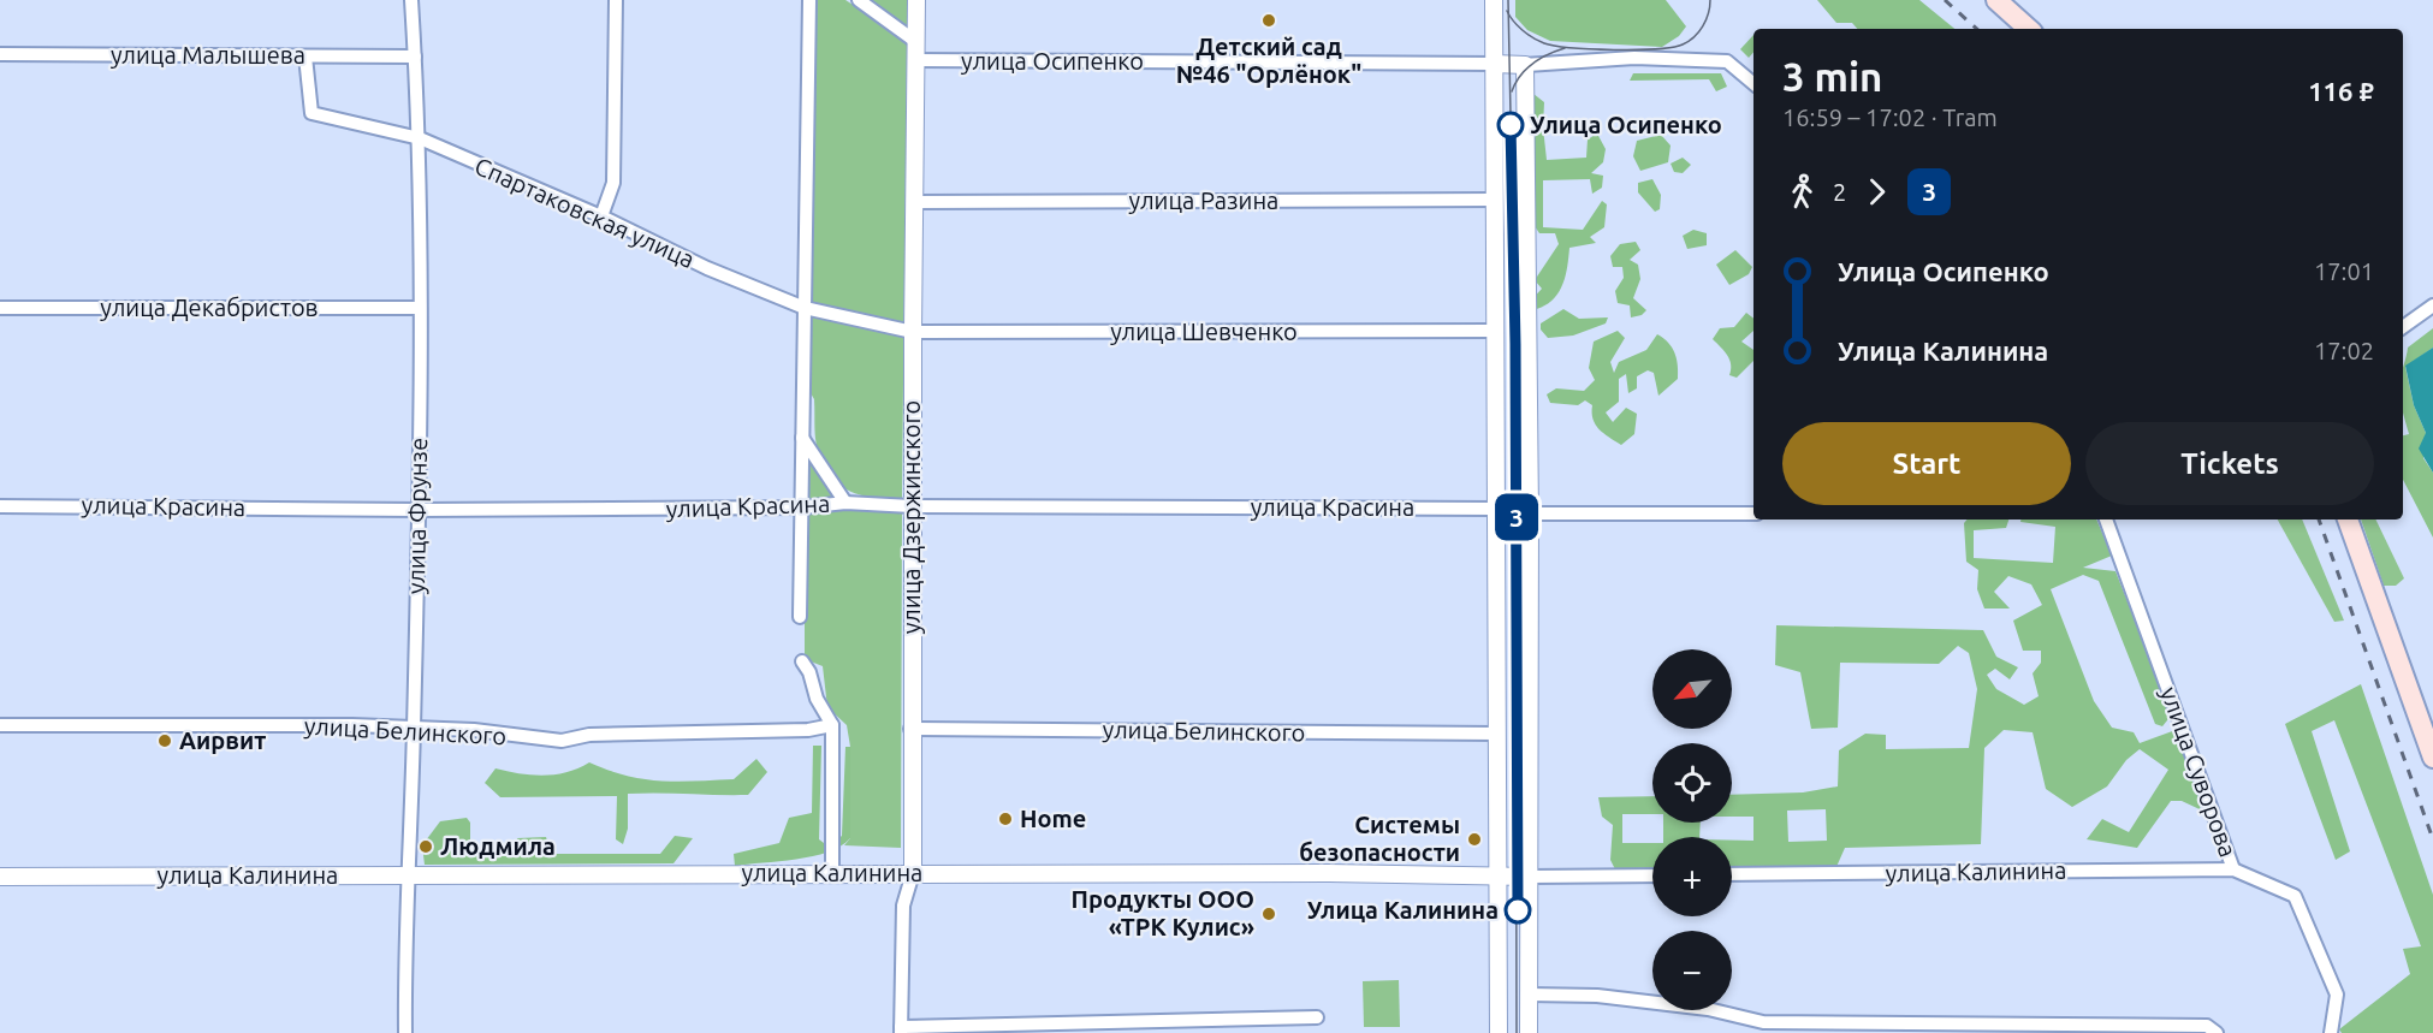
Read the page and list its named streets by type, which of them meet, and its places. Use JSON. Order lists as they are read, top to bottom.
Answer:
{
  "streets": {
    "street": [
      "улица Малышева",
      "улица Осипенко",
      "улица Разина",
      "Спартаковская улица",
      "улица Декабристов",
      "улица Шевченко",
      "улица Красина",
      "улица Фрунзе",
      "улица Дзержинского",
      "улица Белинского",
      "улица Суворова",
      "улица Калинина"
    ]
  },
  "crossings": [
    ["улица Малышева", "Спартаковская улица"],
    ["улица Малышева", "улица Фрунзе"],
    ["улица Осипенко", "улица Дзержинского"],
    ["улица Разина", "улица Дзержинского"],
    ["Спартаковская улица", "улица Шевченко"],
    ["Спартаковская улица", "улица Фрунзе"],
    ["Спартаковская улица", "улица Дзержинского"],
    ["улица Декабристов", "улица Фрунзе"],
    ["улица Шевченко", "улица Дзержинского"],
    ["улица Красина", "улица Фрунзе"],
    ["улица Красина", "улица Дзержинского"],
    ["улица Фрунзе", "улица Белинского"],
    ["улица Фрунзе", "улица Калинина"],
    ["улица Дзержинского", "улица Белинского"],
    ["улица Дзержинского", "улица Калинина"],
    ["улица Суворова", "улица Калинина"]
  ],
  "places": [
    "Детский сад №46 \"Орлёнок\"",
    "Улица Осипенко",
    "Аирвит",
    "Home",
    "Системы безопасности",
    "Людмила",
    "Улица Калинина",
    "Продукты ООО «ТРК Кулис»"
  ],
  "lines": ["tram line 3"],
  "north": "bottom left",
  "page": {
    "on_map": "3",
    "heading": ["3 min", "16:59 – 17:02 · Tram", "116 ₽"],
    "legs": ["2", "3"],
    "list": [
      {
        "name": "Улица Осипенко",
        "value": "17:01"
      },
      {
        "name": "Улица Калинина",
        "value": "17:02"
      }
    ],
    "buttons": ["Start", "Tickets"],
    "map_buttons": ["+", "−"]
  }
}
